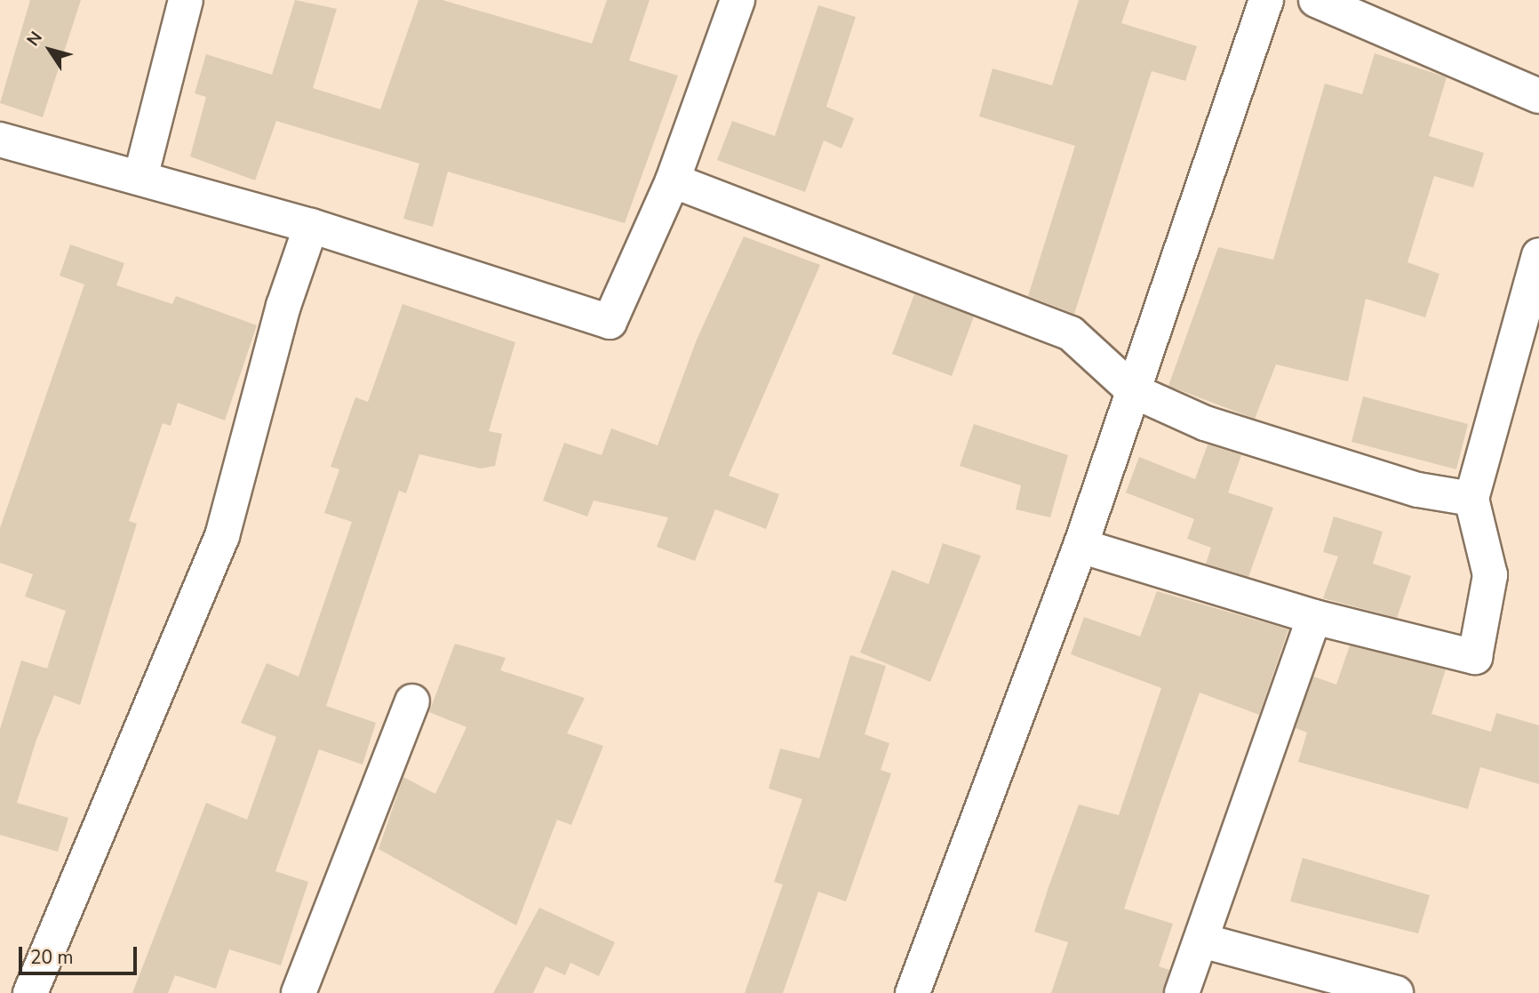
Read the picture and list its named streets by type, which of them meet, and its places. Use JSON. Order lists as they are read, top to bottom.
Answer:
{
  "scale_bar": "20 m",
  "north": "top left"
}
